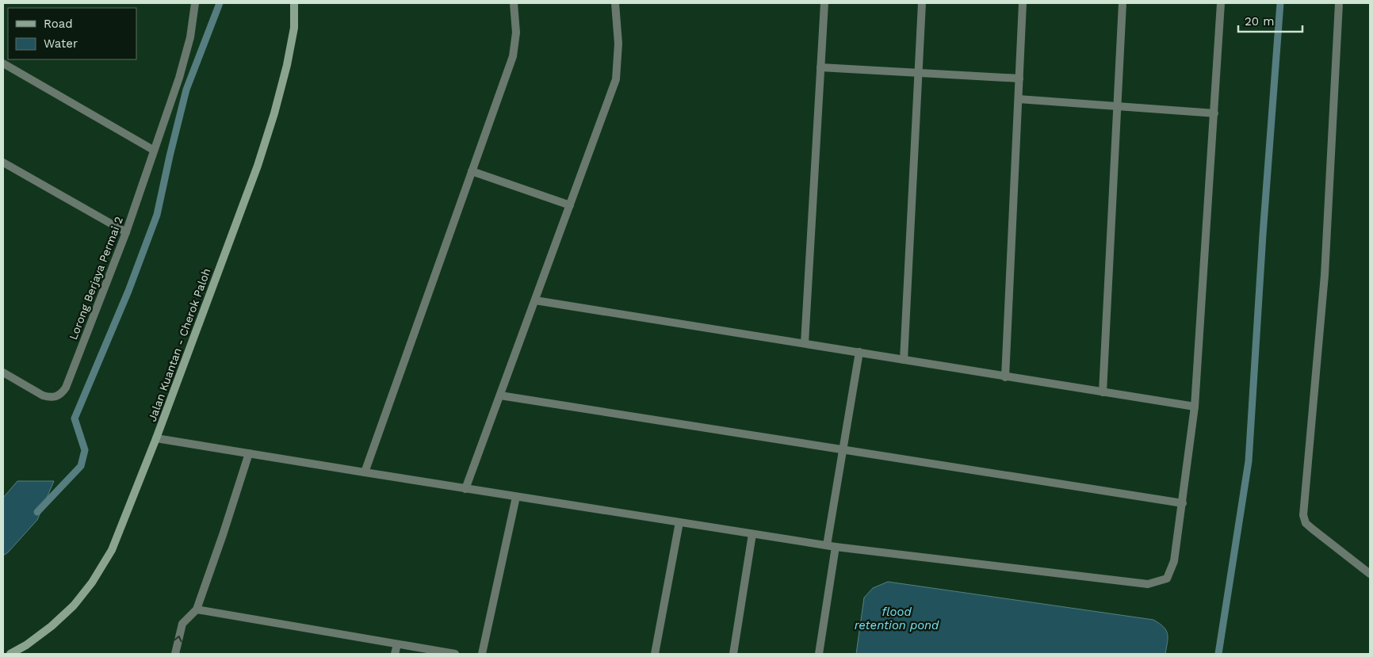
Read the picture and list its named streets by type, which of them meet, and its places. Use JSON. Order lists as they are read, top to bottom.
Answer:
{
  "streets": {
    "street": ["Lorong Berjaya Permai 2", "Jalan Kuantan - Cherok Paloh"]
  },
  "water": ["flood retention pond"],
  "legend": ["Road", "Water"],
  "scale_bar": "20 m"
}
